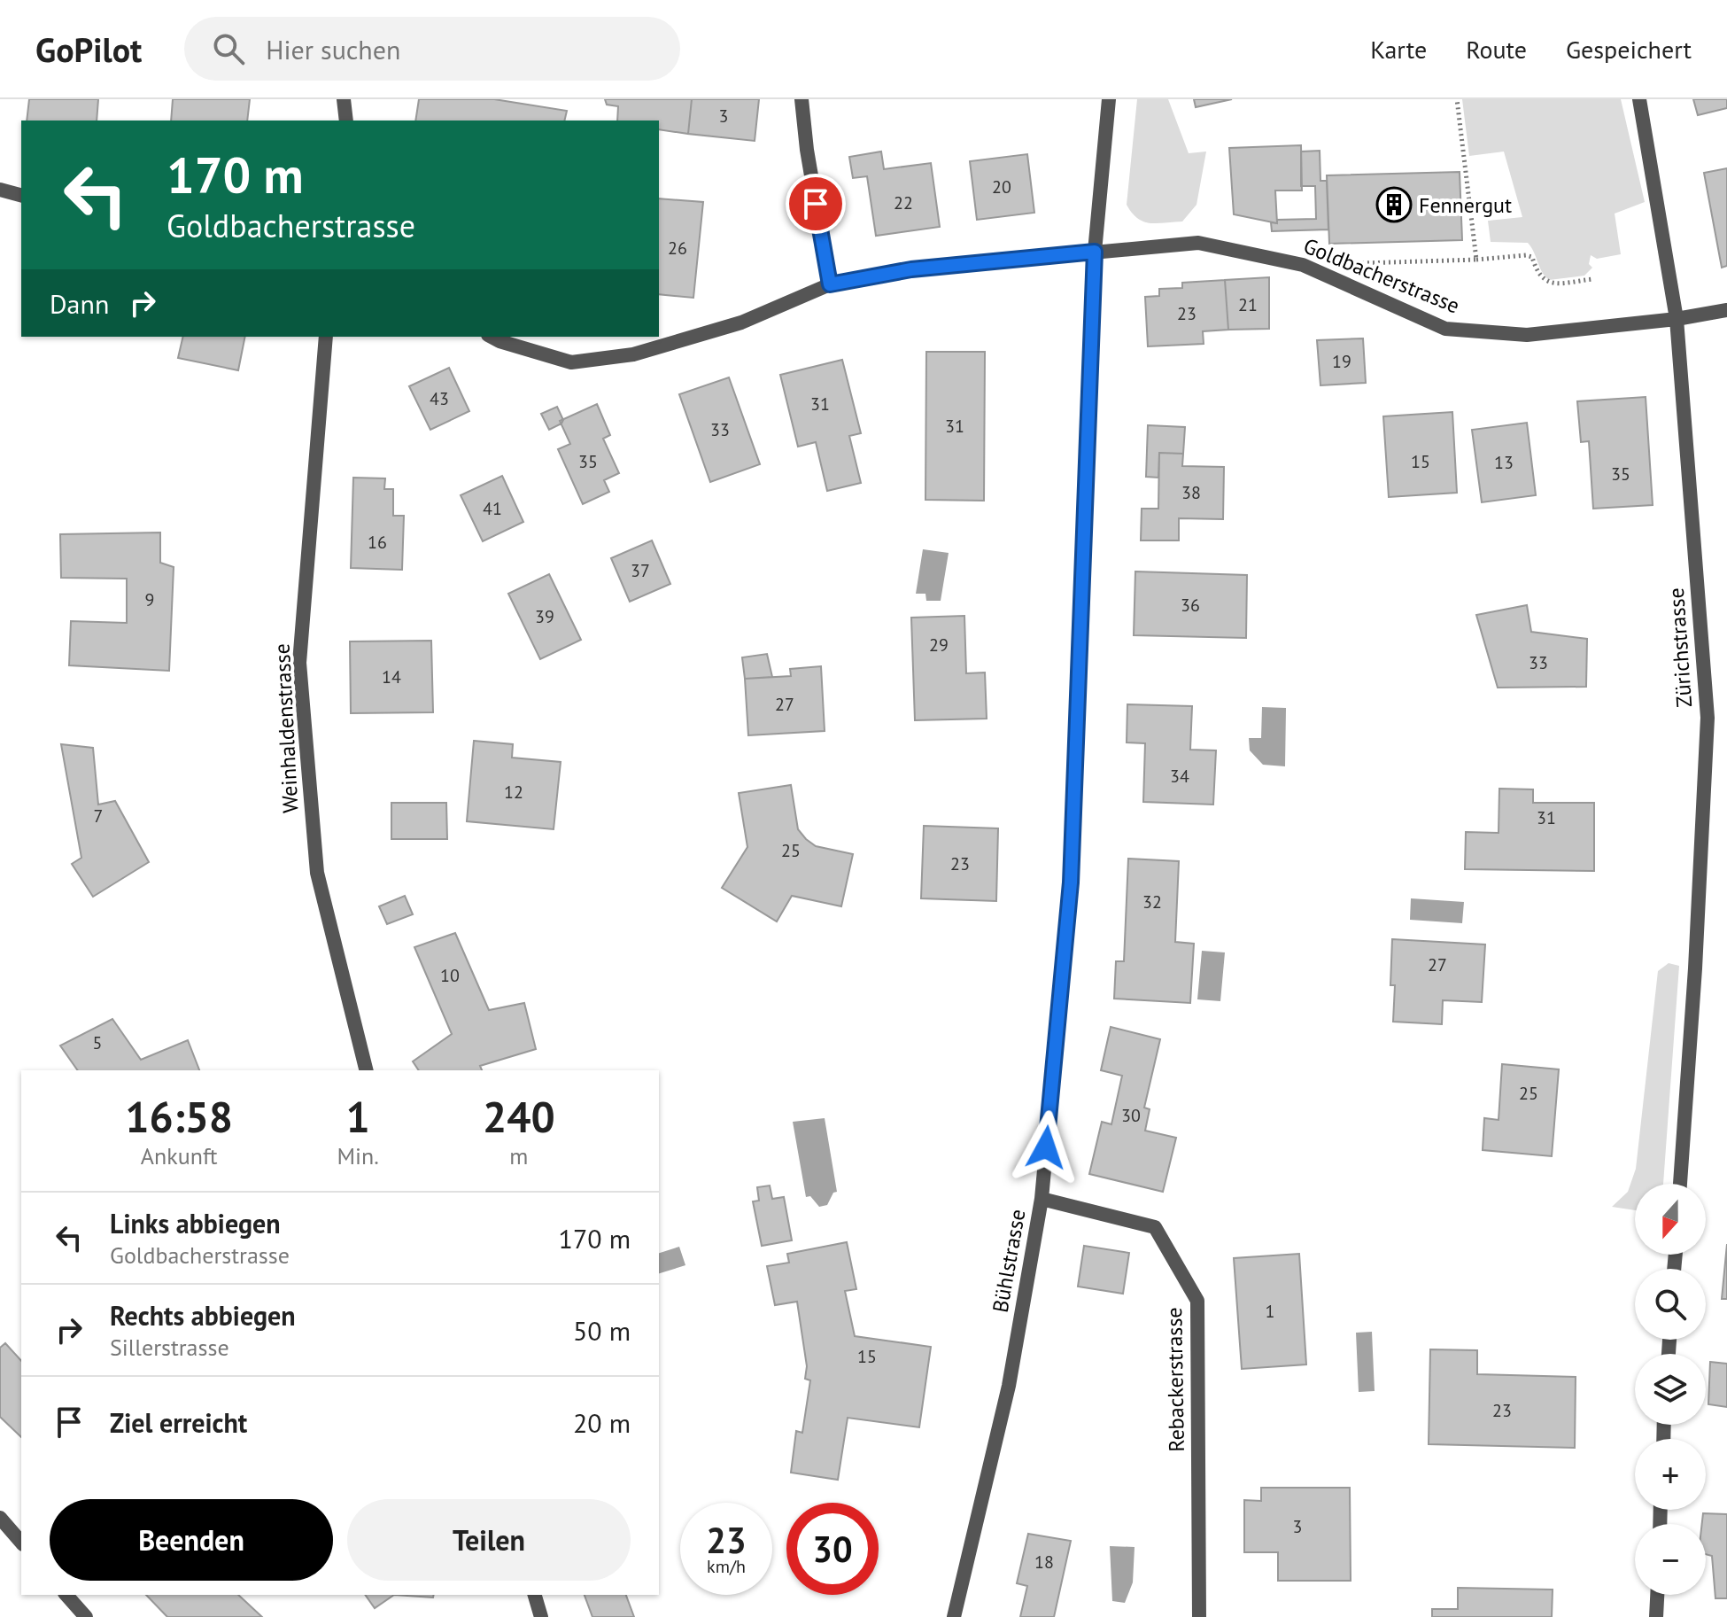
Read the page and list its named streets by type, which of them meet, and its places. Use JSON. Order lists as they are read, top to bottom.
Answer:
{
  "streets": {
    "street": [
      "Goldbacherstrasse",
      "Zürichstrasse",
      "Weinhaldenstrasse",
      "Bühlstrasse",
      "Rebackerstrasse"
    ]
  },
  "crossings": [
    ["Goldbacherstrasse", "Zürichstrasse"],
    ["Goldbacherstrasse", "Bühlstrasse"],
    ["Bühlstrasse", "Rebackerstrasse"]
  ],
  "places": {
    "building": ["Fennergut"]
  },
  "house_numbers": [
    "3",
    "20",
    "22",
    "26",
    "21",
    "23",
    "19",
    "43",
    "31",
    "31",
    "33",
    "35",
    "15",
    "13",
    "35",
    "38",
    "41",
    "16",
    "37",
    "9",
    "36",
    "39",
    "29",
    "33",
    "14",
    "27",
    "34",
    "12",
    "7",
    "31",
    "25",
    "23",
    "32",
    "27",
    "10",
    "5",
    "25",
    "30",
    "1",
    "15",
    "23",
    "3",
    "18"
  ],
  "north": "bottom",
  "page": {
    "header": "GoPilot",
    "search": "Hier suchen",
    "nav": ["Karte", "Route", "Gespeichert"],
    "turn": ["170 m", "Goldbacherstrasse"],
    "then": "Dann",
    "eta": [
      "16:58",
      "Ankunft",
      "1",
      "Min.",
      "240",
      "m"
    ],
    "map_buttons": ["+", "−"],
    "list": [
      {
        "name": "Links abbiegen",
        "note": "Goldbacherstrasse",
        "value": "170 m"
      },
      {
        "name": "Rechts abbiegen",
        "note": "Sillerstrasse",
        "value": "50 m"
      },
      {
        "name": "Ziel erreicht",
        "value": "20 m"
      }
    ],
    "buttons": ["Beenden", "Teilen"],
    "speed": "23 km/h",
    "limit": "30"
  }
}
